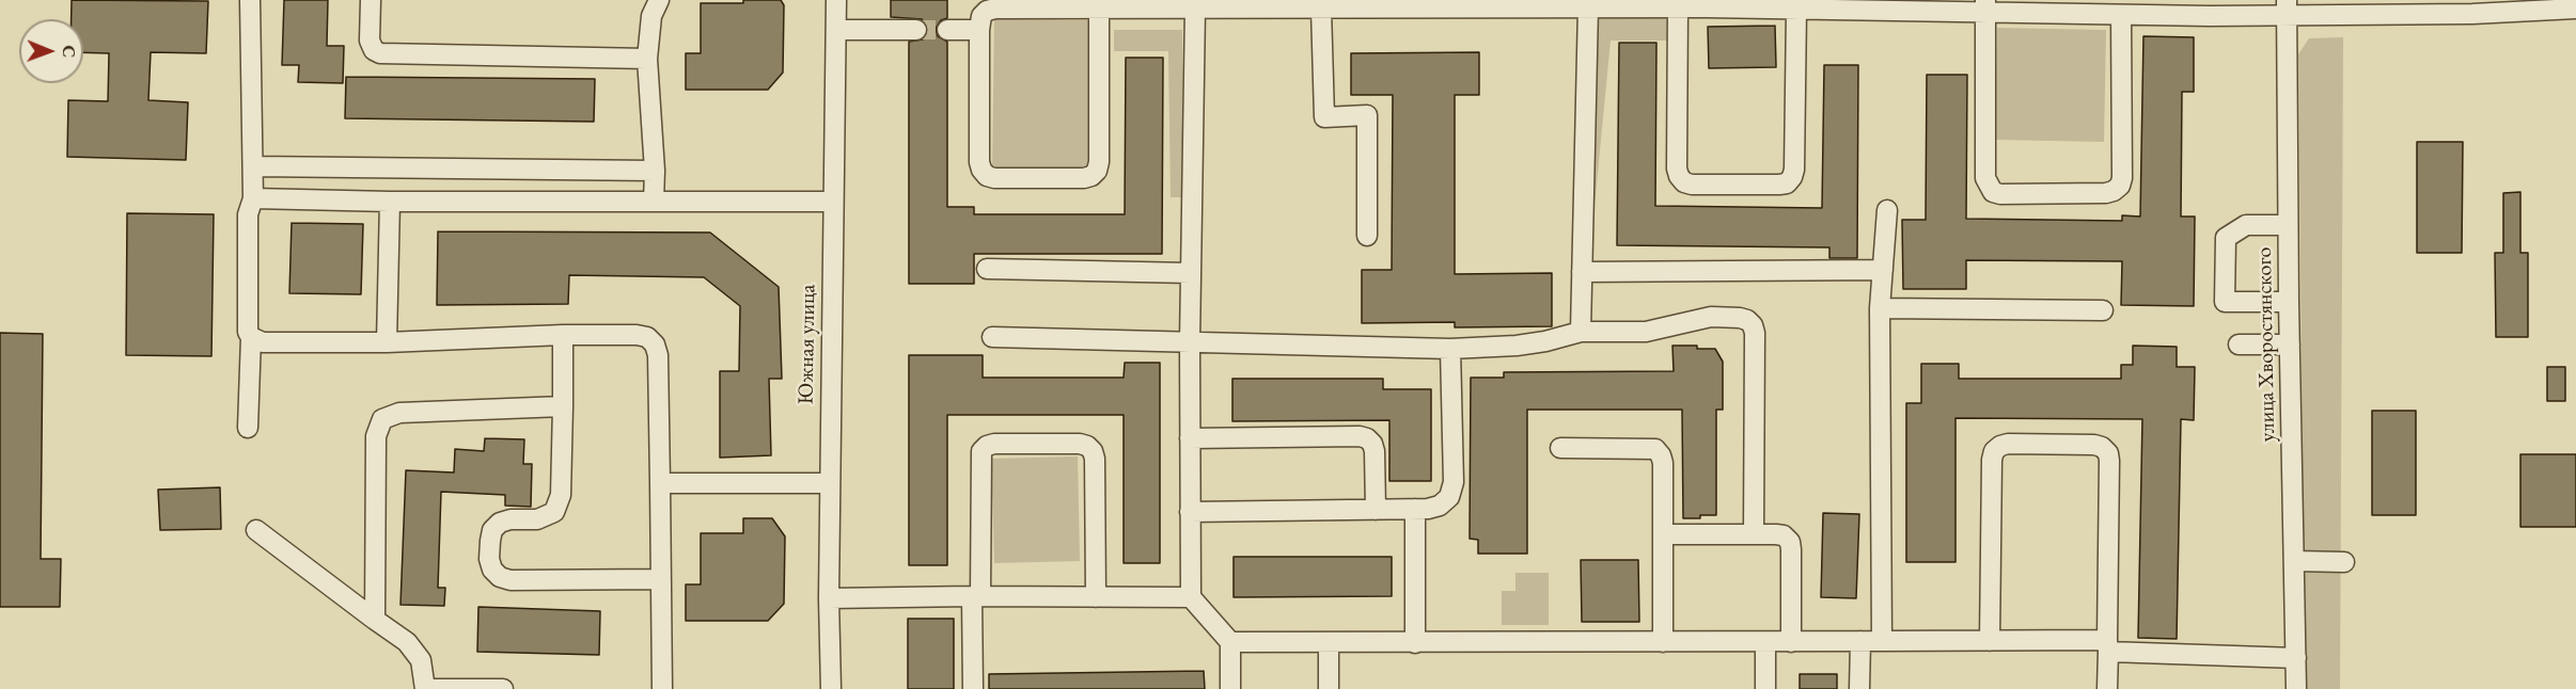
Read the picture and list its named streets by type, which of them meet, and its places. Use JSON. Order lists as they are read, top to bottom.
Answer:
{
  "streets": {
    "street": ["Южная улица", "улица Хворостянского"]
  },
  "north": "right"
}
